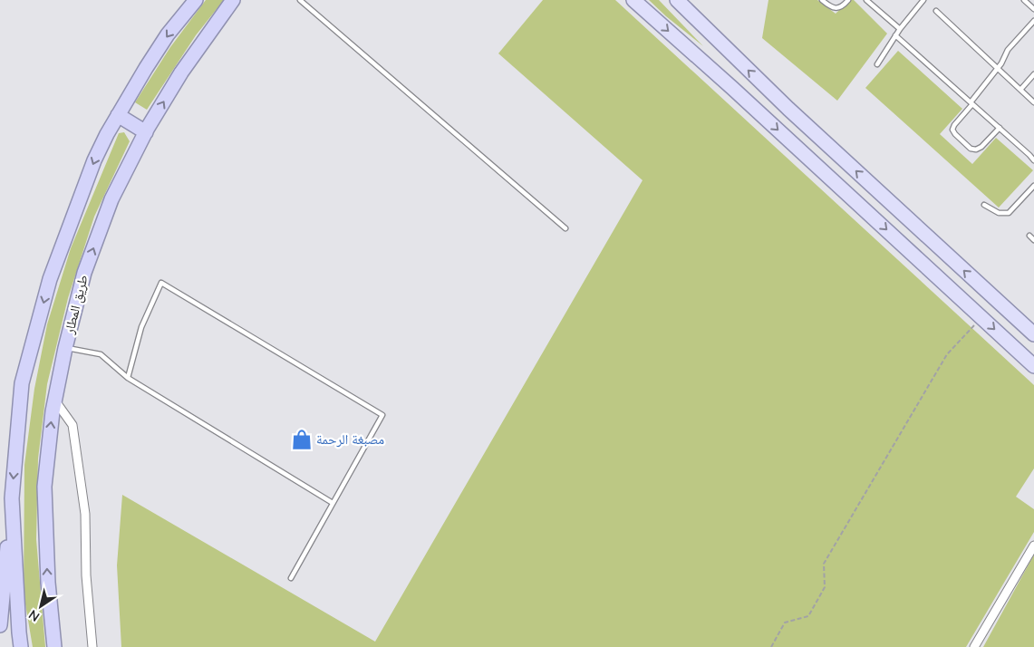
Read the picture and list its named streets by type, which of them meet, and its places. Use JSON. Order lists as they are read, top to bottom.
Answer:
{
  "streets": {
    "highway": ["طريق المطار"]
  },
  "places": {
    "shop": ["مصبغة الرحمة"]
  },
  "north": "bottom left"
}
